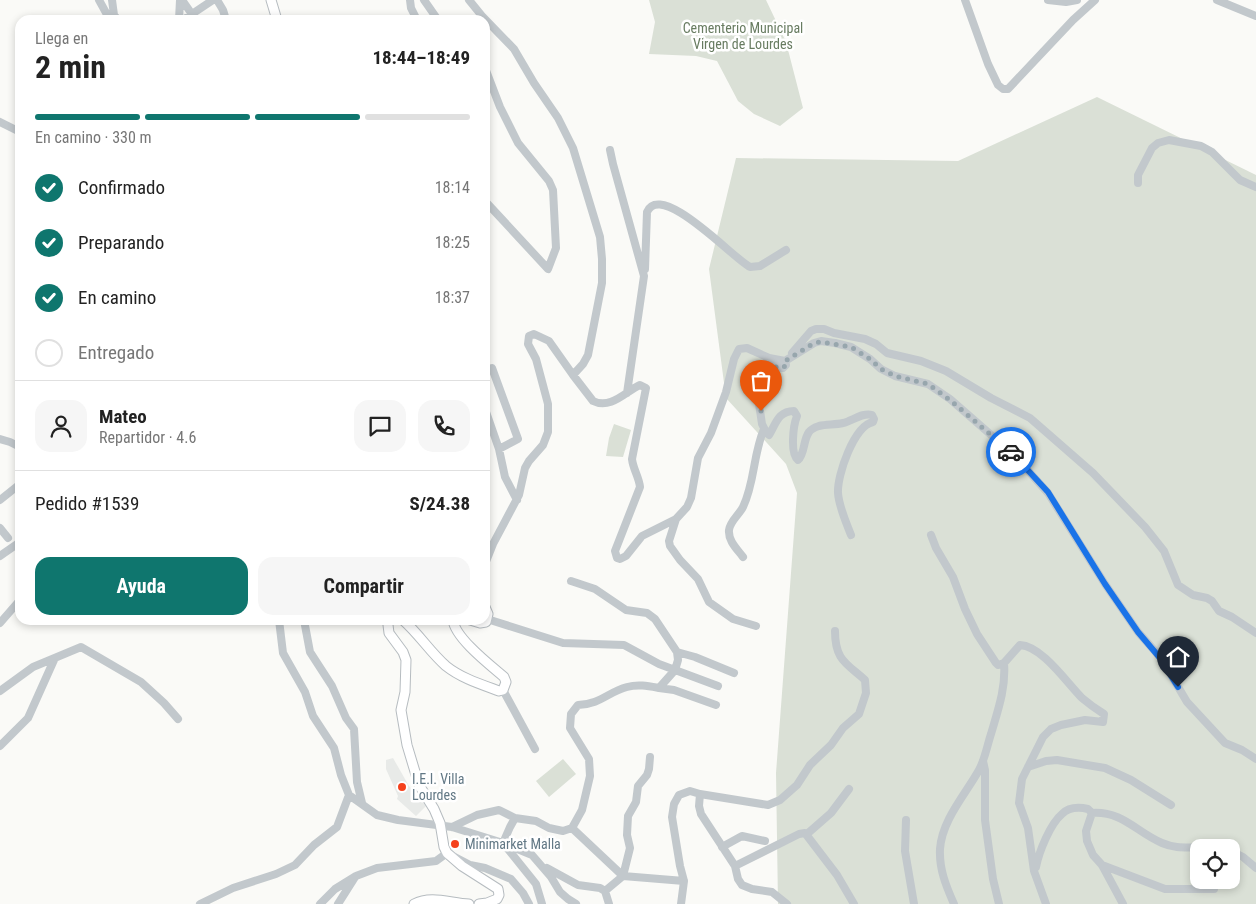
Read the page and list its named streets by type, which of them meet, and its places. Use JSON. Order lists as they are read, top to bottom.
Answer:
{
  "parks": ["Cementerio Municipal Virgen de Lourdes"],
  "places": ["I.E.I. Villa Lourdes", "Minimarket Malla"],
  "page": {
    "heading": ["2 min", "Llega en", "18:44–18:49"],
    "panel": [
      "Mateo",
      "Repartidor · 4.6",
      "Pedido #1539",
      "S/24.38"
    ],
    "bar": "En camino · 330 m",
    "list": [
      ["Confirmado", "18:14"],
      ["Preparando", "18:25"],
      ["En camino", "18:37"],
      "Entregado"
    ],
    "buttons": ["Ayuda", "Compartir"]
  }
}
